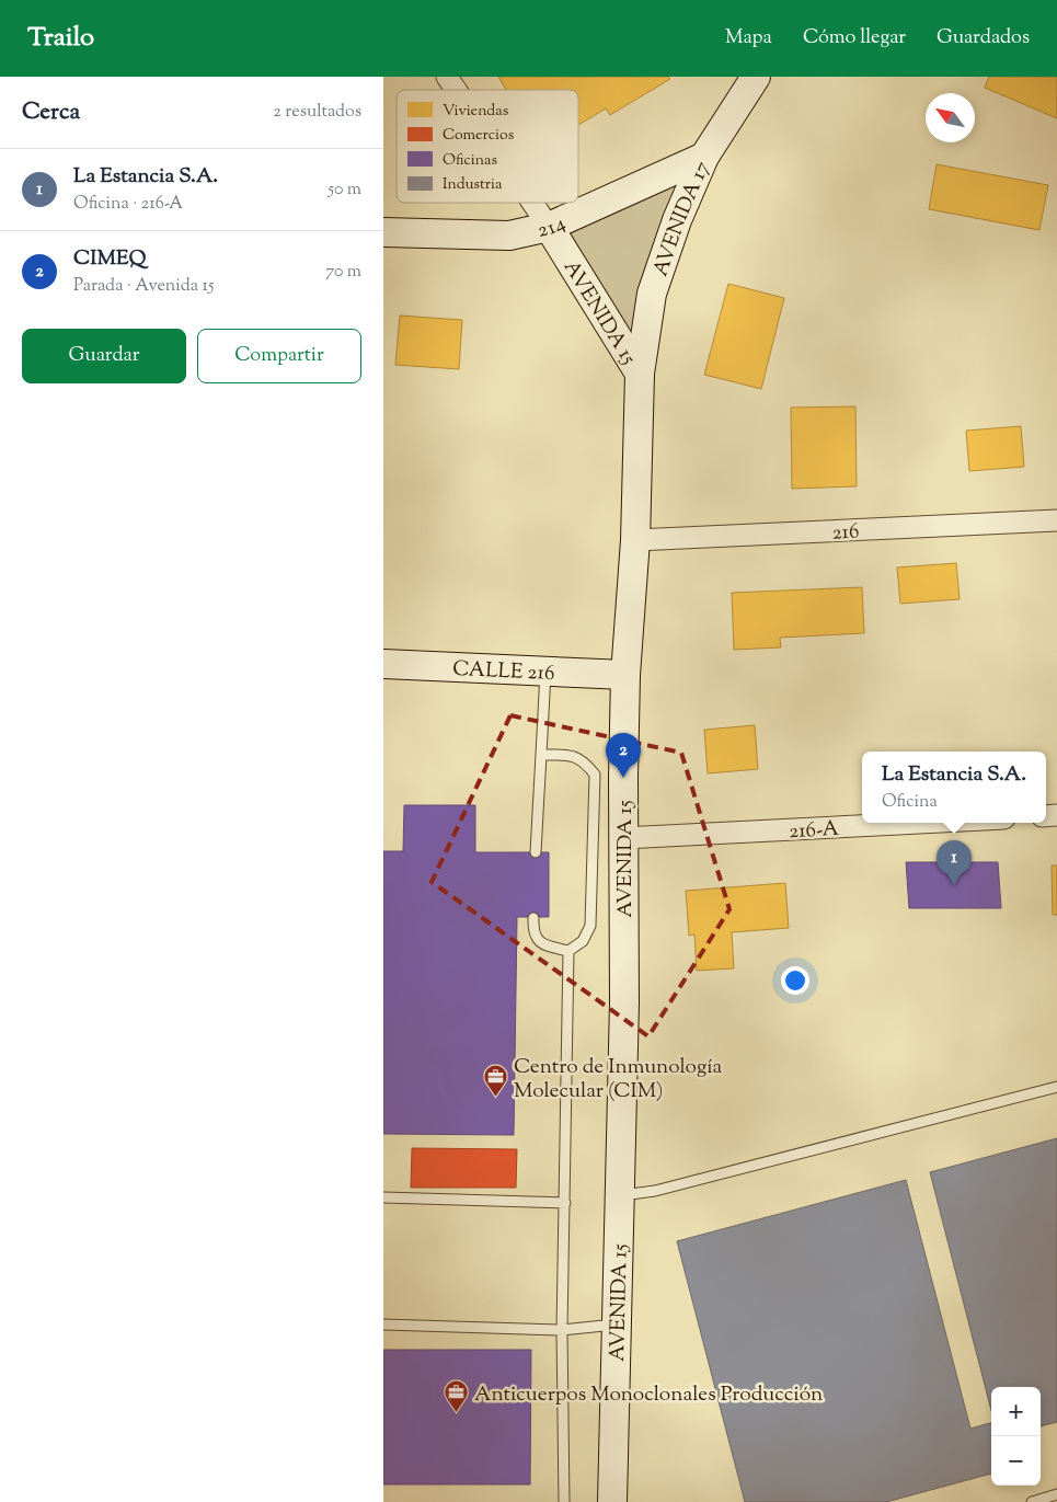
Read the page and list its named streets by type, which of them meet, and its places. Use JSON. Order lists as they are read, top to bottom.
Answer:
{
  "streets": {
    "street": [
      "AVENIDA 17",
      "214",
      "AVENIDA 15",
      "216",
      "CALLE 216",
      "216-A"
    ]
  },
  "crossings": [
    ["AVENIDA 17", "214"],
    ["AVENIDA 17", "AVENIDA 15"],
    ["214", "AVENIDA 15"],
    ["AVENIDA 15", "216"],
    ["AVENIDA 15", "CALLE 216"],
    ["AVENIDA 15", "216-A"]
  ],
  "places": {
    "office": ["Centro de Inmunología Molecular (CIM)", "Anticuerpos Monoclonales Producción"]
  },
  "legend": [
    "Viviendas",
    "Comercios",
    "Oficinas",
    "Industria"
  ],
  "north": "top left",
  "page": {
    "header": "Trailo",
    "nav": ["Mapa", "Cómo llegar", "Guardados"],
    "heading": ["Cerca", "2 resultados"],
    "list": [
      {
        "mark": "1",
        "name": "La Estancia S.A.",
        "note": "Oficina · 216-A",
        "value": "50 m"
      },
      {
        "mark": "2",
        "name": "CIMEQ",
        "note": "Parada · Avenida 15",
        "value": "70 m"
      }
    ],
    "buttons": ["Guardar", "Compartir"],
    "pins": ["2", "1"],
    "popup": ["La Estancia S.A.", "Oficina"],
    "map_buttons": ["+", "−"]
  }
}
